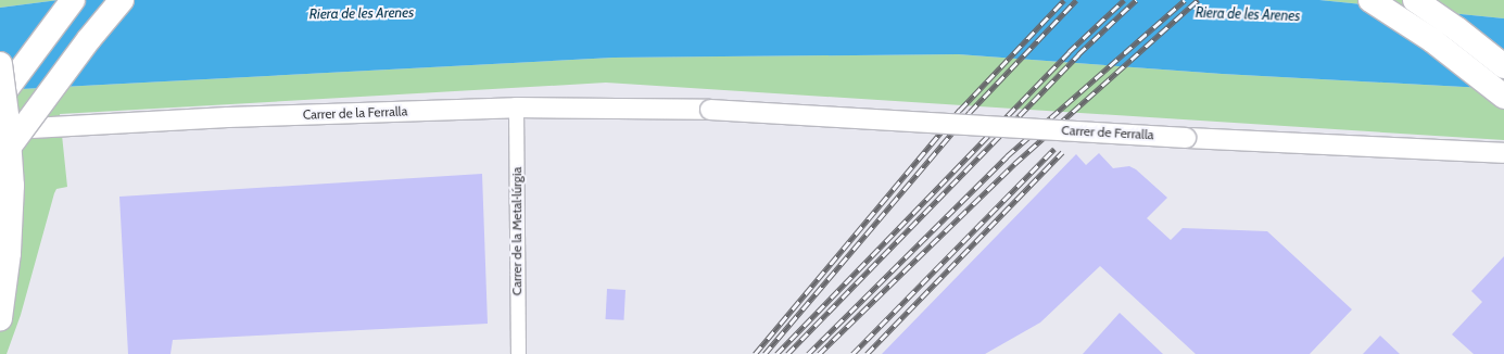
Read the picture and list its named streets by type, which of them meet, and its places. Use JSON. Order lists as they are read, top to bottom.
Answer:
{
  "streets": {
    "street": ["Carrer de la Ferralla", "Carrer de Ferralla", "Carrer de la Metal·lúrgia"]
  },
  "crossings": [
    ["Carrer de la Ferralla", "Carrer de Ferralla"],
    ["Carrer de la Ferralla", "Carrer de la Metal·lúrgia"]
  ],
  "water": ["Riera de les Arenes"]
}
